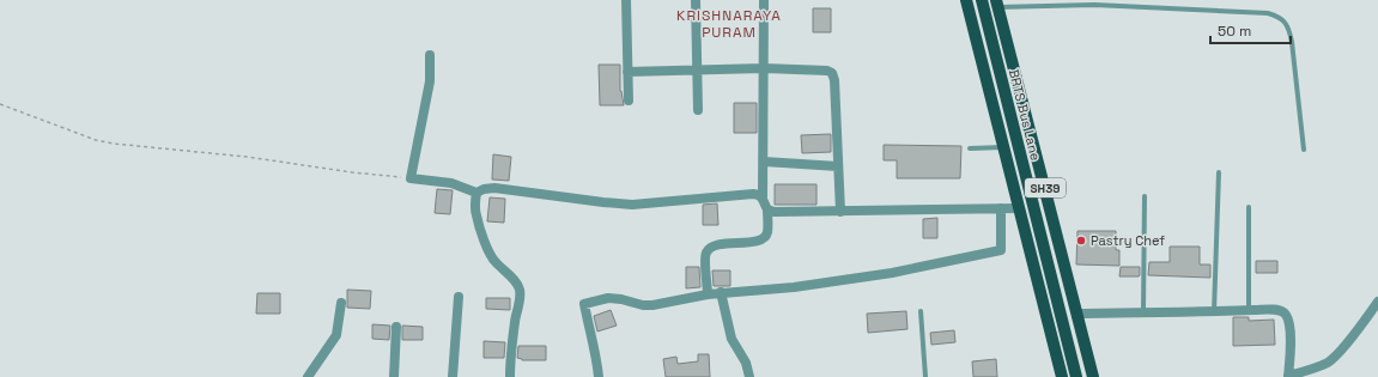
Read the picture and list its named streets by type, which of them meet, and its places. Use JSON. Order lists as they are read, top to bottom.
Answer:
{
  "streets": {
    "main road": ["BRTS Bus Lane", "SH39"]
  },
  "districts": ["KRISHNARAYA PURAM"],
  "places": ["Pastry Chef"],
  "scale_bar": "50 m"
}
